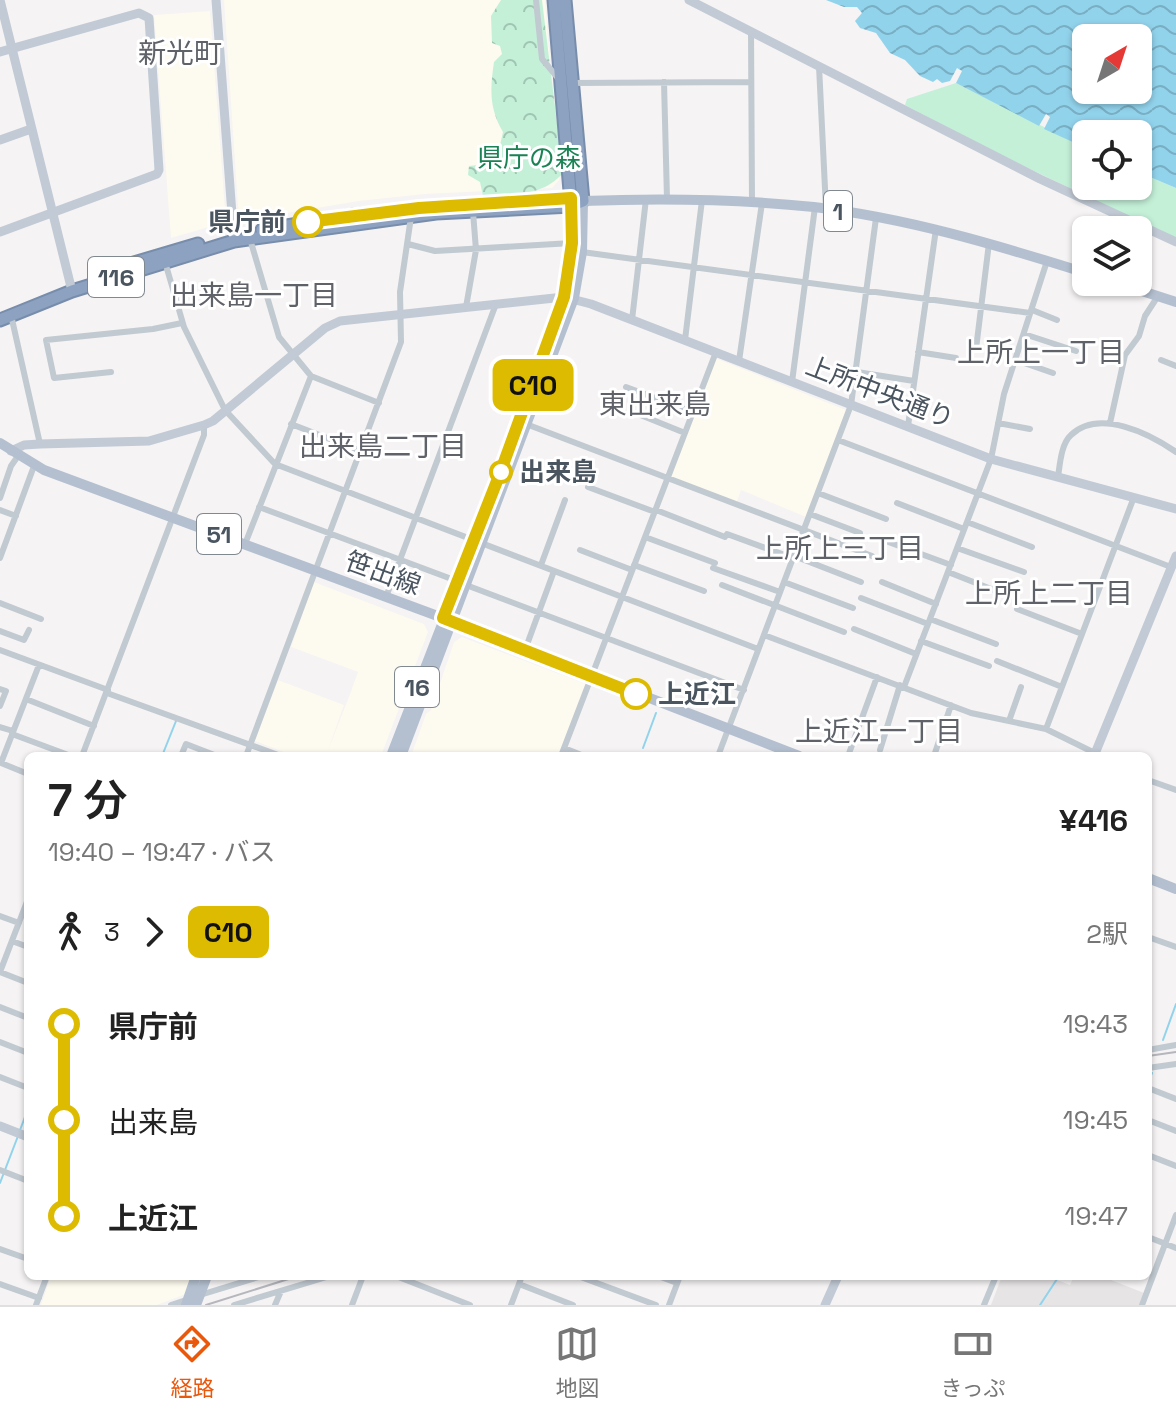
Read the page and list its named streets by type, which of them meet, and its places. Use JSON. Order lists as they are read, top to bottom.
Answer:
{
  "streets": {
    "highway": ["116"],
    "main road": [
      "1",
      "51",
      "笹出線",
      "16"
    ],
    "street": ["上所中央通り"]
  },
  "crossings": [
    ["1", "116"],
    ["1", "16"],
    ["116", "16"],
    ["上所中央通り", "16"],
    ["笹出線", "16"]
  ],
  "districts": [
    "新光町",
    "出来島一丁目",
    "上所上一丁目",
    "東出来島",
    "出来島二丁目",
    "上所上三丁目",
    "上所上二丁目",
    "上近江一丁目"
  ],
  "parks": ["県庁の森"],
  "places": ["県庁前", "出来島", "上近江"],
  "lines": ["bus line C10"],
  "north": "top right",
  "page": {
    "on_map": "C10",
    "heading": ["7 分", "19:40 – 19:47 · バス", "¥416"],
    "legs": ["3", "C10", "2駅"],
    "list": [
      {
        "name": "県庁前",
        "value": "19:43"
      },
      {
        "name": "出来島",
        "value": "19:45"
      },
      {
        "name": "上近江",
        "value": "19:47"
      }
    ],
    "tabs": ["経路", "地図", "きっぷ"]
  }
}
